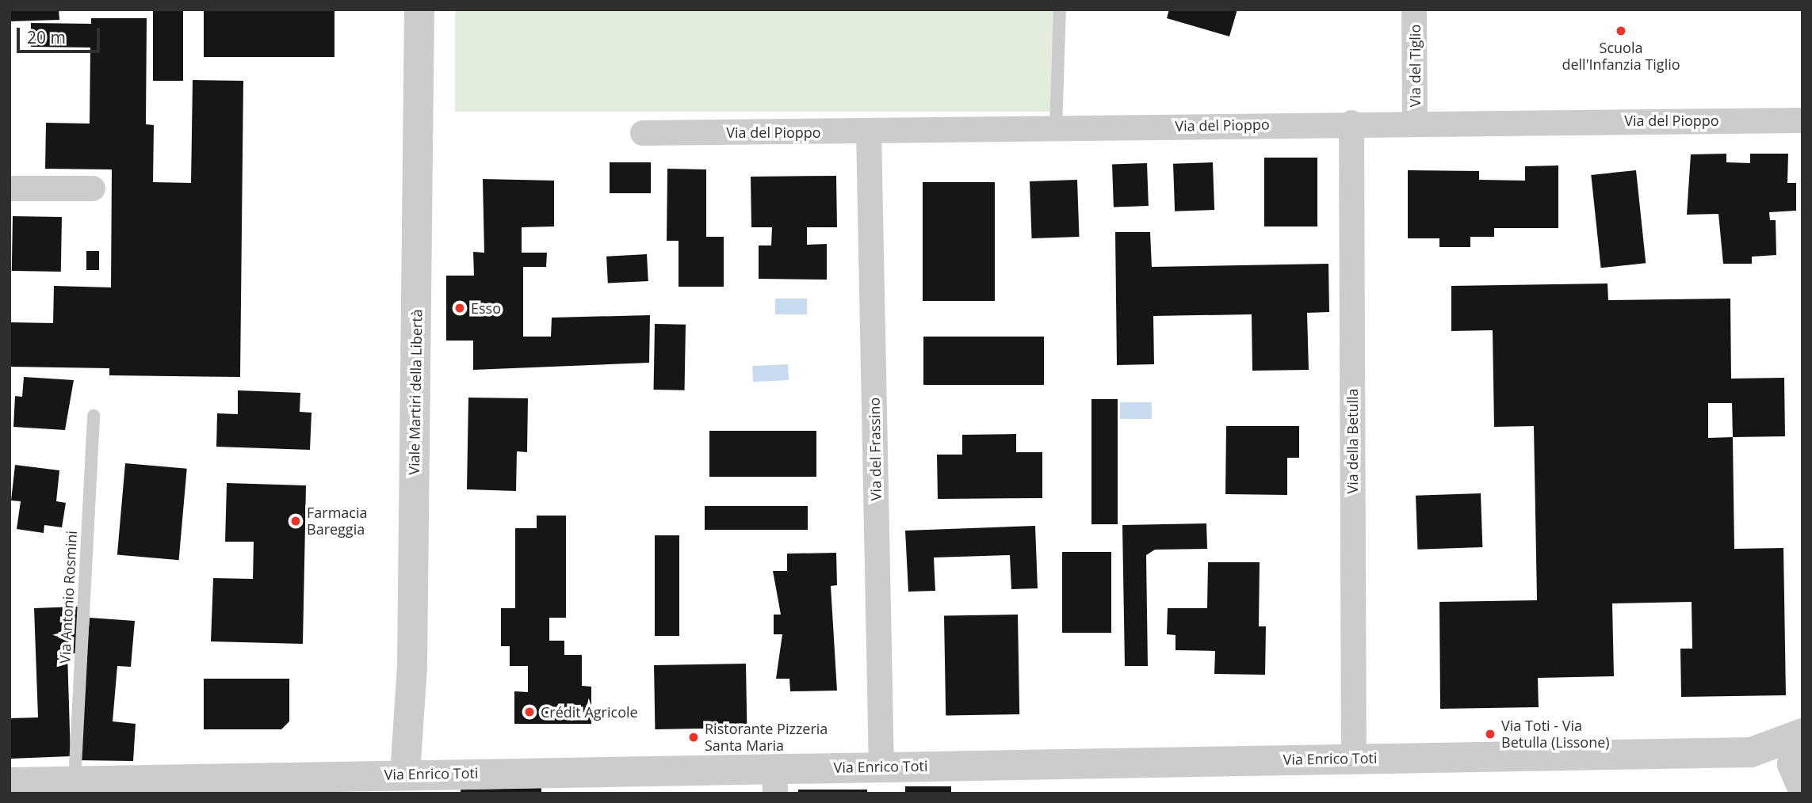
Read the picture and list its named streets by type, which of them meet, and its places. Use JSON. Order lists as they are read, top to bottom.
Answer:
{
  "streets": {
    "street": [
      "Via del Tiglio",
      "Via del Pioppo",
      "Viale Martiri della Libertà",
      "Via della Betulla",
      "Via del Frassino",
      "Via Enrico Toti"
    ],
    "lane": ["Via Antonio Rosmini"]
  },
  "crossings": [
    ["Via del Tiglio", "Via del Pioppo"],
    ["Via del Pioppo", "Via della Betulla"],
    ["Via del Pioppo", "Via del Frassino"],
    ["Viale Martiri della Libertà", "Via Enrico Toti"],
    ["Via della Betulla", "Via Enrico Toti"],
    ["Via del Frassino", "Via Enrico Toti"],
    ["Via Antonio Rosmini", "Via Enrico Toti"]
  ],
  "places": [
    "Scuola dell'Infanzia Tiglio",
    "Esso",
    "Farmacia Bareggia",
    "Crédit Agricole",
    "Via Toti - Via Betulla (Lissone)",
    "Ristorante Pizzeria Santa Maria"
  ],
  "scale_bar": "20 m"
}
